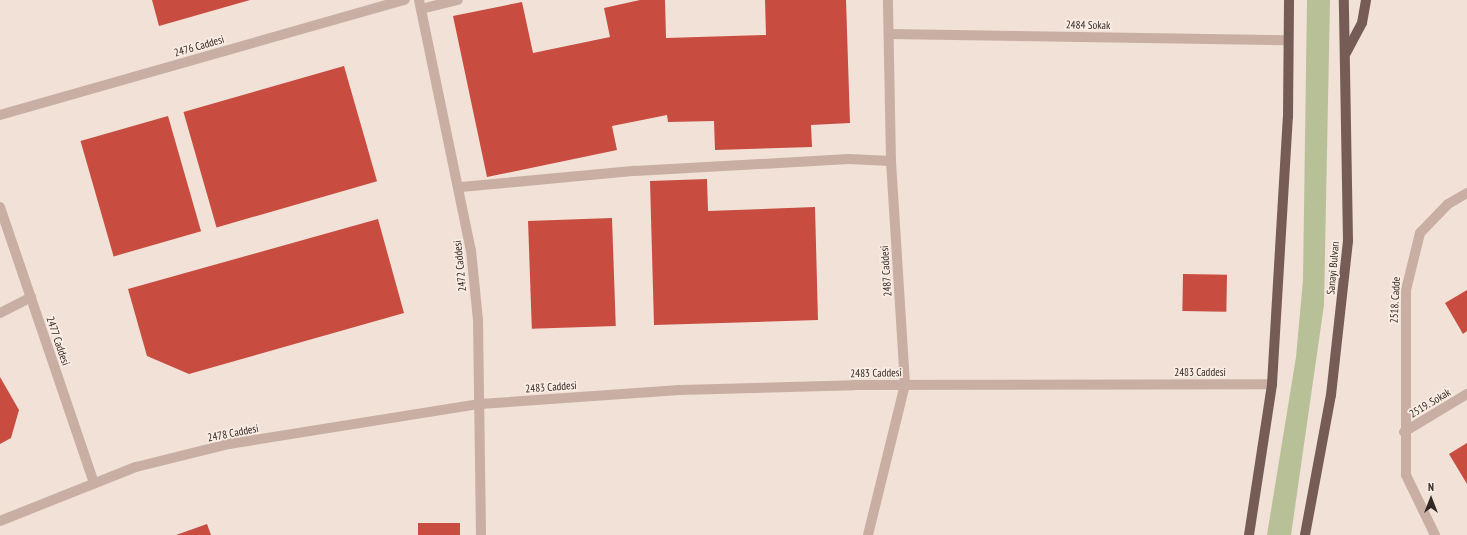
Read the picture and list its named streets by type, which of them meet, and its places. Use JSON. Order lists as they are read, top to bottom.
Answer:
{
  "streets": {
    "main road": ["Sanayi Bulvarı"],
    "street": [
      "2484 Sokak",
      "2476 Caddesi",
      "2472 Caddesi",
      "2487 Caddesi",
      "2518. Cadde",
      "2477 Caddesi",
      "2483 Caddesi",
      "2519. Sokak",
      "2478 Caddesi"
    ]
  },
  "crossings": [
    ["2484 Sokak", "2487 Caddesi"],
    ["2472 Caddesi", "2483 Caddesi"],
    ["2472 Caddesi", "2478 Caddesi"],
    ["2487 Caddesi", "2483 Caddesi"],
    ["2518. Cadde", "2519. Sokak"],
    ["2477 Caddesi", "2478 Caddesi"],
    ["2483 Caddesi", "2478 Caddesi"]
  ],
  "north": "top"
}
